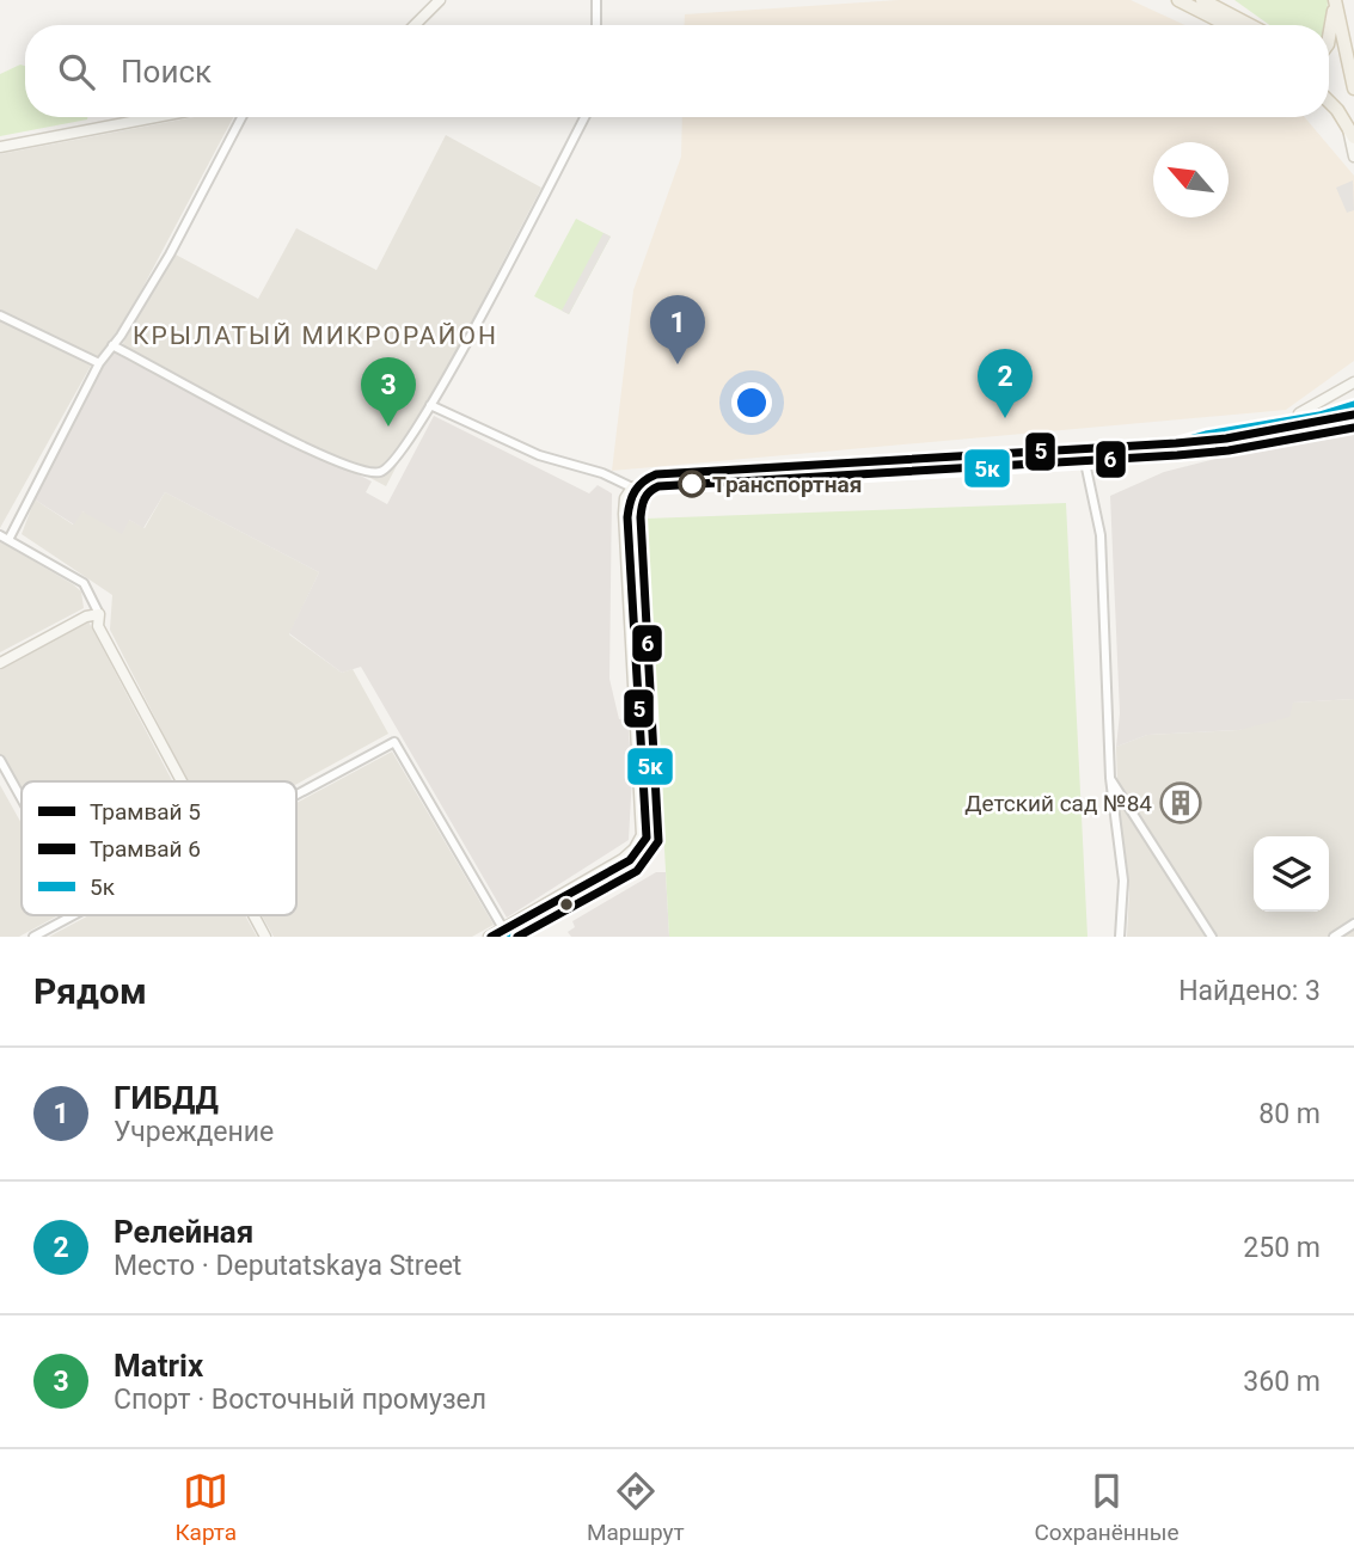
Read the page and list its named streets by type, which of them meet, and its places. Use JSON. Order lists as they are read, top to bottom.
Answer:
{
  "districts": ["КРЫЛАТЫЙ МИКРОРАЙОН"],
  "places": {
    "other": ["Транспортная"],
    "building": ["Детский сад №84"]
  },
  "lines": ["transit line 5к", "tram line 5", "tram line 6"],
  "legend": ["Трамвай 5", "Трамвай 6", "5к"],
  "north": "top left",
  "page": {
    "search": "Поиск",
    "pins": ["1", "2", "3"],
    "heading": ["Рядом", "Найдено: 3"],
    "list": [
      {
        "mark": "1",
        "name": "ГИБДД",
        "note": "Учреждение",
        "value": "80 m"
      },
      {
        "mark": "2",
        "name": "Релейная",
        "note": "Место · Deputatskaya Street",
        "value": "250 m"
      },
      {
        "mark": "3",
        "name": "Matrix",
        "note": "Спорт · Восточный промузел",
        "value": "360 m"
      }
    ],
    "nav": ["Карта", "Маршрут", "Сохранённые"]
  }
}
